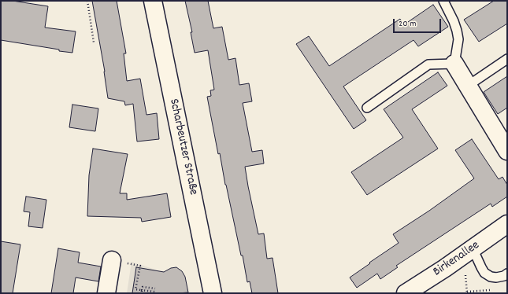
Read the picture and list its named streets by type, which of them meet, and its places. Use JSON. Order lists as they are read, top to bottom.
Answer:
{
  "streets": {
    "main road": ["Scharbeutzer Straße", "Birkenallee"]
  },
  "scale_bar": "20 m"
}
